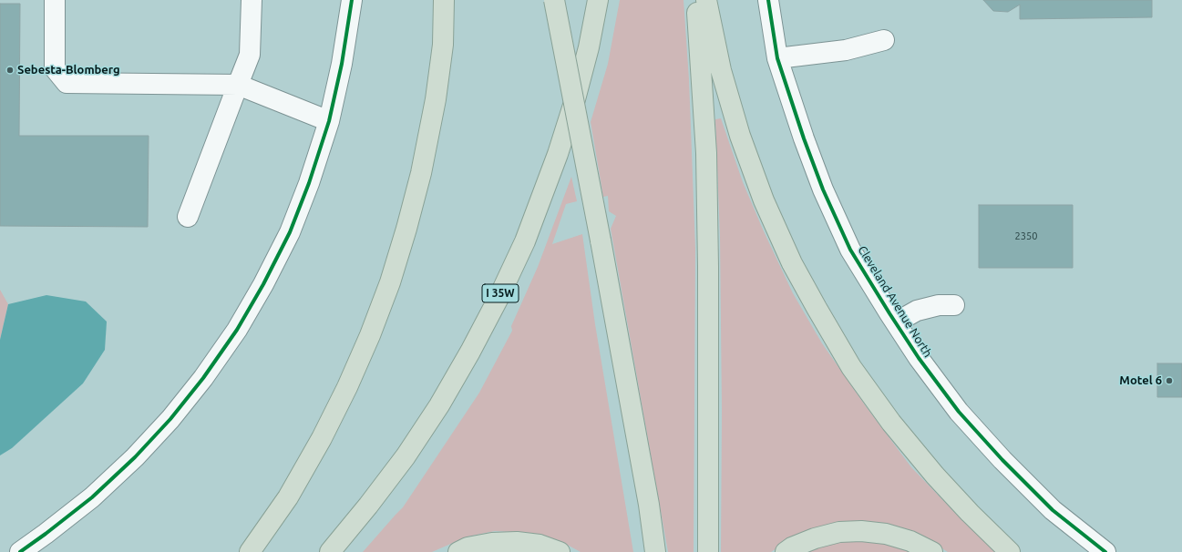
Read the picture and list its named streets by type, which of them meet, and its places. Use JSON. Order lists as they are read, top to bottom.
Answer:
{
  "streets": {
    "highway": ["I 35W"],
    "street": ["Cleveland Avenue North"]
  },
  "places": ["Sebesta-Blomberg", "Motel 6"],
  "house_numbers": ["2350"]
}
